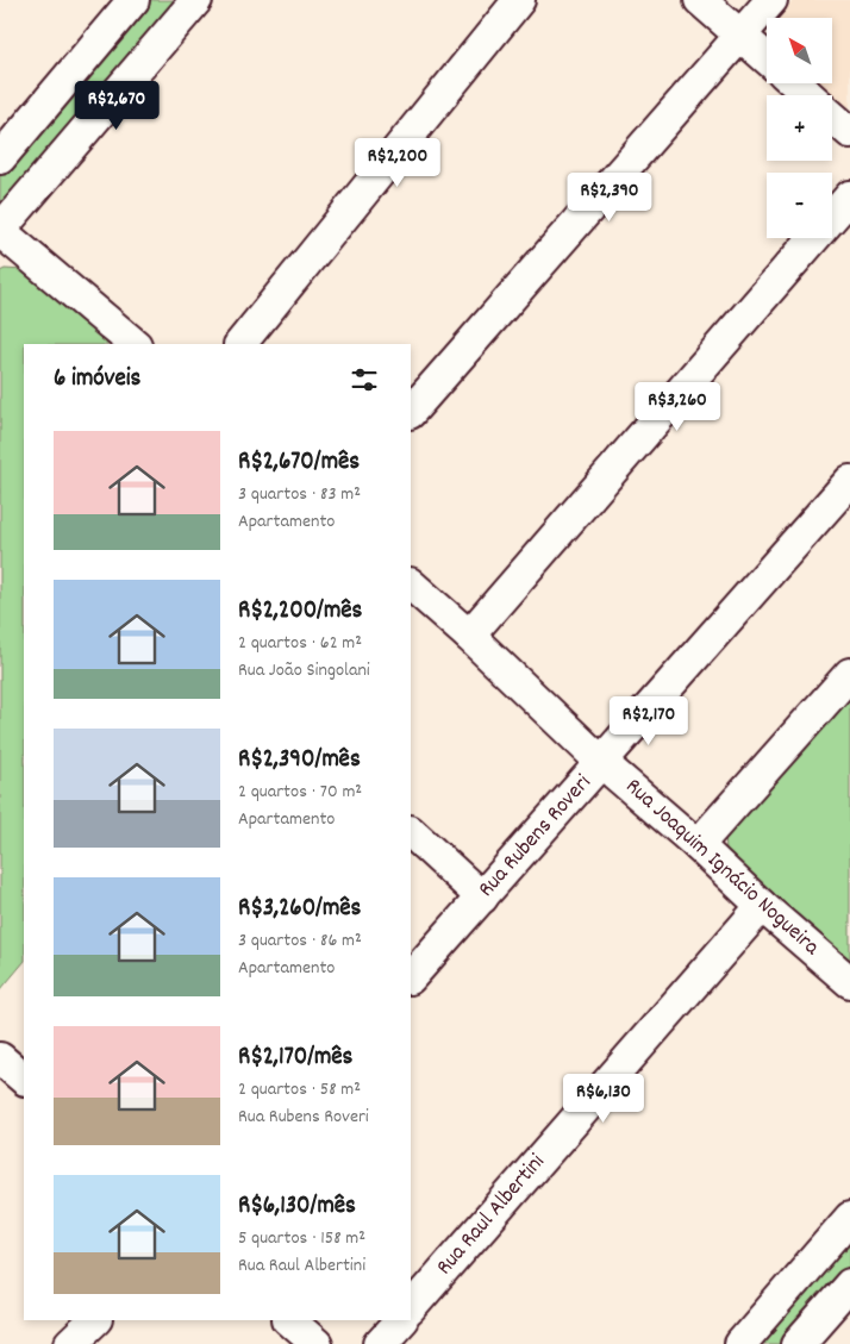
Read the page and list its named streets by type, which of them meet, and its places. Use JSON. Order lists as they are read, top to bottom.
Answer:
{
  "streets": {
    "street": ["Rua Rubens Roveri", "Rua Joaquim Ignácio Nogueira", "Rua Raul Albertini"]
  },
  "crossings": [
    ["Rua Rubens Roveri", "Rua Joaquim Ignácio Nogueira"],
    ["Rua Joaquim Ignácio Nogueira", "Rua Raul Albertini"]
  ],
  "north": "top left",
  "page": {
    "map_buttons": ["+", "−"],
    "price": [
      "R$2,670",
      "R$2,200",
      "R$2,390",
      "R$3,260",
      "R$2,170",
      "R$6,130"
    ],
    "heading": "6 imóveis",
    "list": [
      {
        "name": "R$2,670/mês",
        "note": "3 quartos · 83 m² · Apartamento"
      },
      {
        "name": "R$2,200/mês",
        "note": "2 quartos · 62 m² · Rua João Singolani"
      },
      {
        "name": "R$2,390/mês",
        "note": "2 quartos · 70 m² · Apartamento"
      },
      {
        "name": "R$3,260/mês",
        "note": "3 quartos · 86 m² · Apartamento"
      },
      {
        "name": "R$2,170/mês",
        "note": "2 quartos · 58 m² · Rua Rubens Roveri"
      },
      {
        "name": "R$6,130/mês",
        "note": "5 quartos · 158 m² · Rua Raul Albertini"
      }
    ]
  }
}
